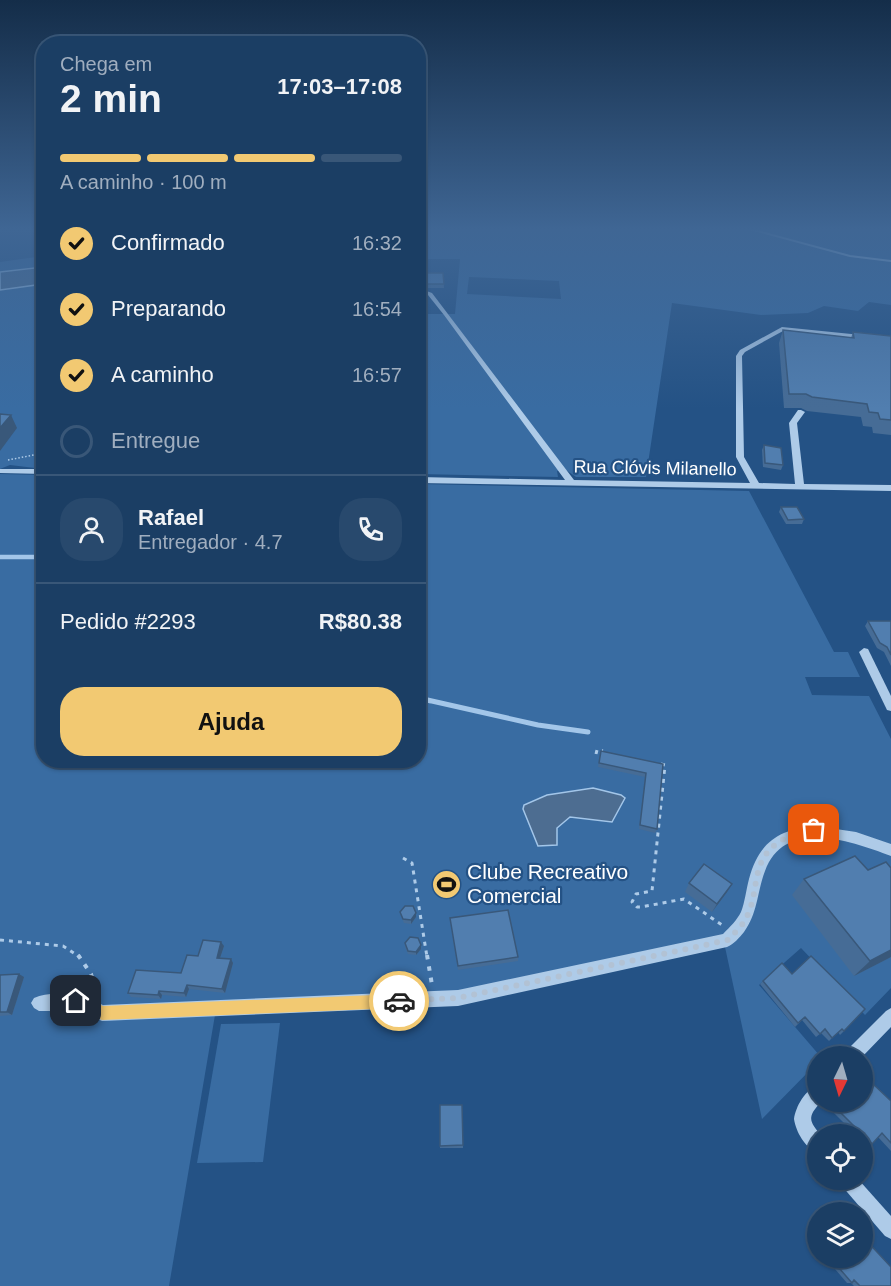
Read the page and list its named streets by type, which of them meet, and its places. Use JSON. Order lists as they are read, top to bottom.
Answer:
{
  "streets": {
    "street": ["Rua Clóvis Milanello"]
  },
  "places": {
    "sports": ["Clube Recreativo Comercial"]
  },
  "north": "bottom",
  "page": {
    "heading": ["2 min", "Chega em", "17:03–17:08"],
    "panel": [
      "Rafael",
      "Entregador · 4.7",
      "Pedido #2293",
      "R$80.38"
    ],
    "bar": "A caminho · 100 m",
    "list": [
      ["Confirmado", "16:32"],
      ["Preparando", "16:54"],
      ["A caminho", "16:57"],
      "Entregue"
    ],
    "buttons": "Ajuda"
  }
}
